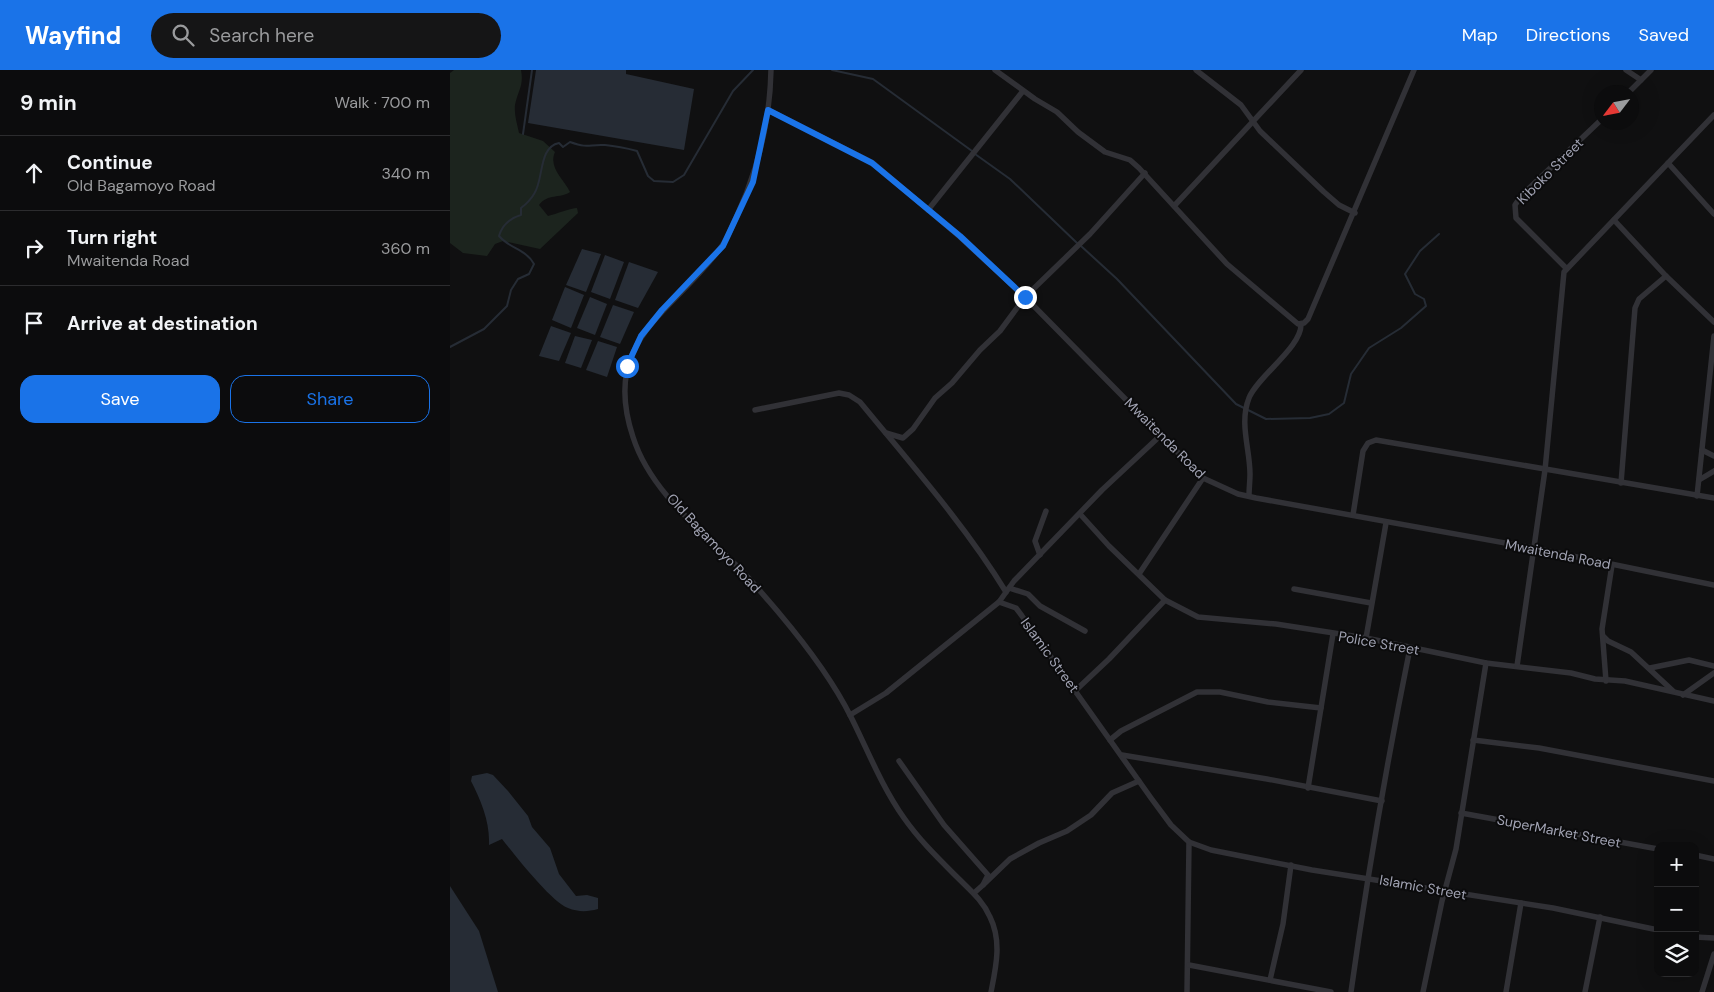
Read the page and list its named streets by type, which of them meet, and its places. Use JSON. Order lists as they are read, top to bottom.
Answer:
{
  "streets": {
    "street": [
      "Kiboko Street",
      "Mwaitenda Road",
      "Old Bagamoyo Road",
      "Police Street",
      "Islamic Street",
      "SuperMarket Street"
    ]
  },
  "crossings": [
    ["Mwaitenda Road", "Old Bagamoyo Road"]
  ],
  "north": "bottom left",
  "page": {
    "header": "Wayfind",
    "search": "Search here",
    "nav": ["Map", "Directions", "Saved"],
    "heading": ["9 min", "Walk · 700 m"],
    "list": [
      ["Continue", "Old Bagamoyo Road", "340 m"],
      ["Turn right", "Mwaitenda Road", "360 m"],
      "Arrive at destination"
    ],
    "buttons": ["Save", "Share"],
    "map_buttons": ["+", "−"]
  }
}
